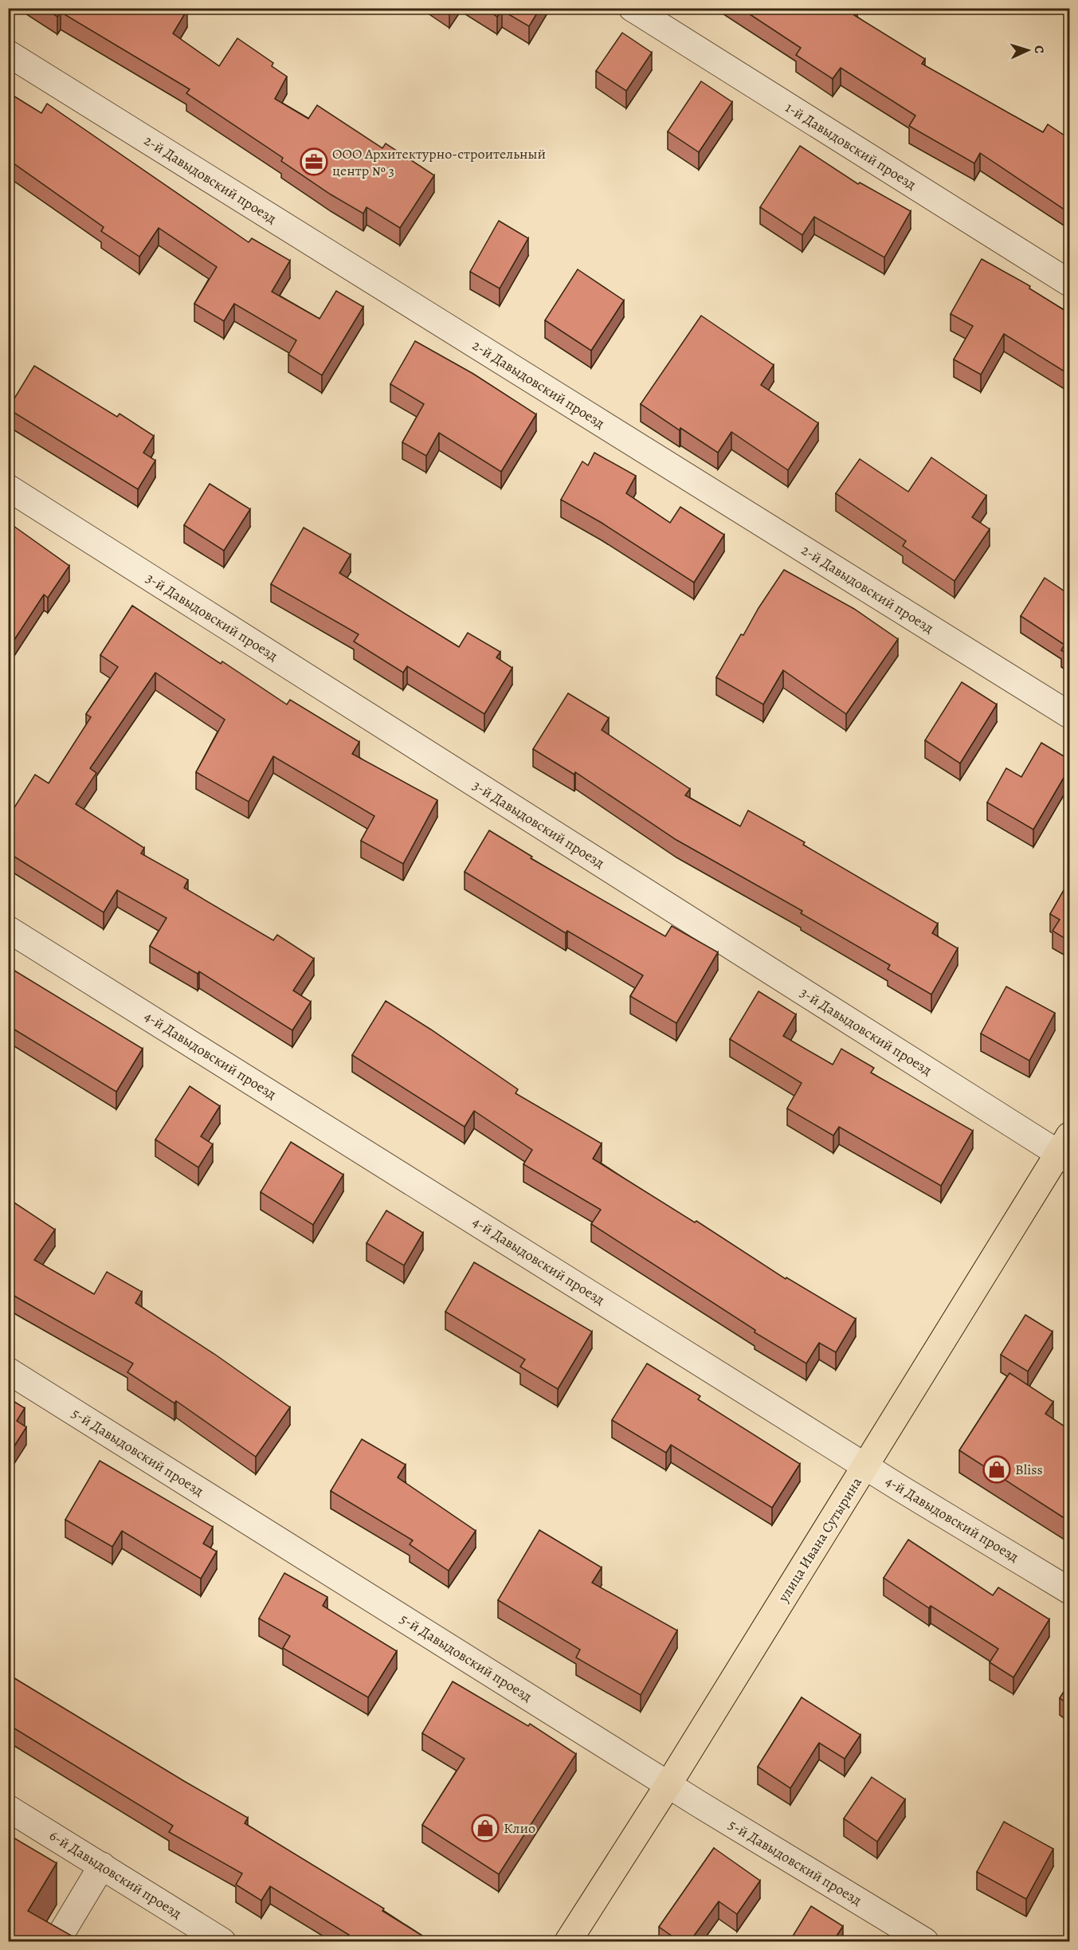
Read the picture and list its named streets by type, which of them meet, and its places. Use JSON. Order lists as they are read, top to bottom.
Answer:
{
  "streets": {
    "main road": ["улица Ивана Сутырина"],
    "street": [
      "1-й Давыдовский проезд",
      "2-й Давыдовский проезд",
      "3-й Давыдовский проезд",
      "4-й Давыдовский проезд",
      "5-й Давыдовский проезд",
      "6-й Давыдовский проезд"
    ]
  },
  "crossings": [
    ["3-й Давыдовский проезд", "улица Ивана Сутырина"],
    ["4-й Давыдовский проезд", "улица Ивана Сутырина"],
    ["5-й Давыдовский проезд", "улица Ивана Сутырина"]
  ],
  "places": {
    "office": ["ООО Архитектурно-строительный центр № 3"],
    "shop": ["Bliss", "Клио"]
  },
  "north": "right"
}
